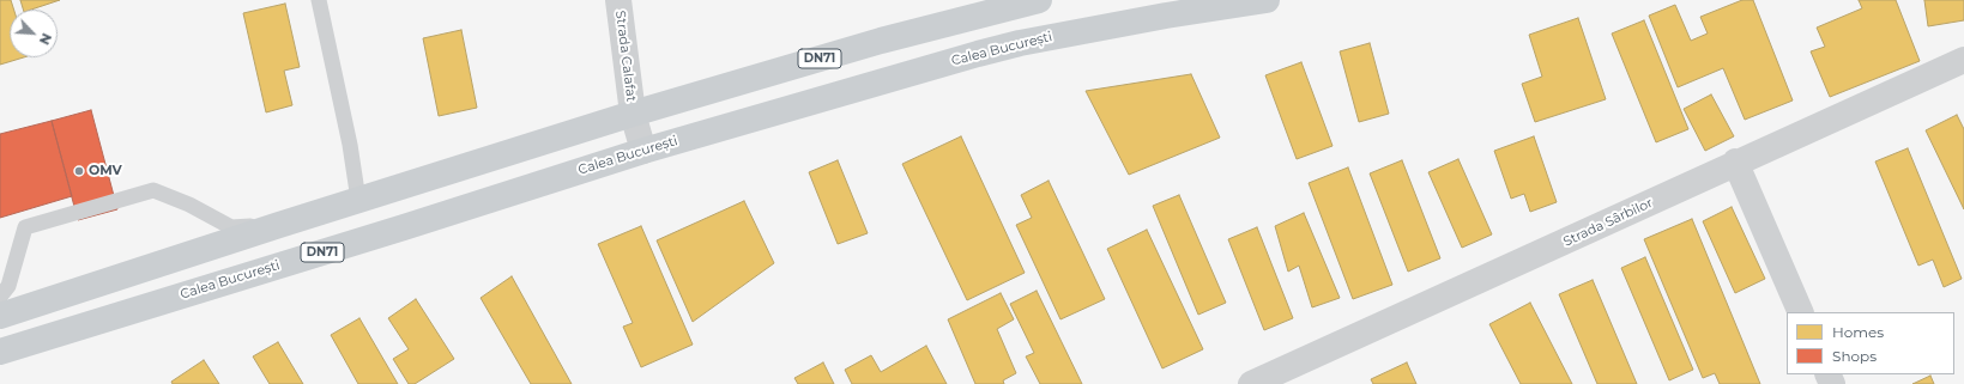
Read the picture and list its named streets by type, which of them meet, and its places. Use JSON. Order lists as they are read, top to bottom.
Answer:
{
  "streets": {
    "main road": ["Calea București", "DN71"],
    "street": ["Strada Calafat", "Strada Sârbilor"]
  },
  "crossings": [
    ["Calea București", "Strada Calafat"],
    ["Strada Calafat", "DN71"]
  ],
  "places": ["OMV"],
  "legend": ["Homes", "Shops"],
  "north": "bottom right"
}
